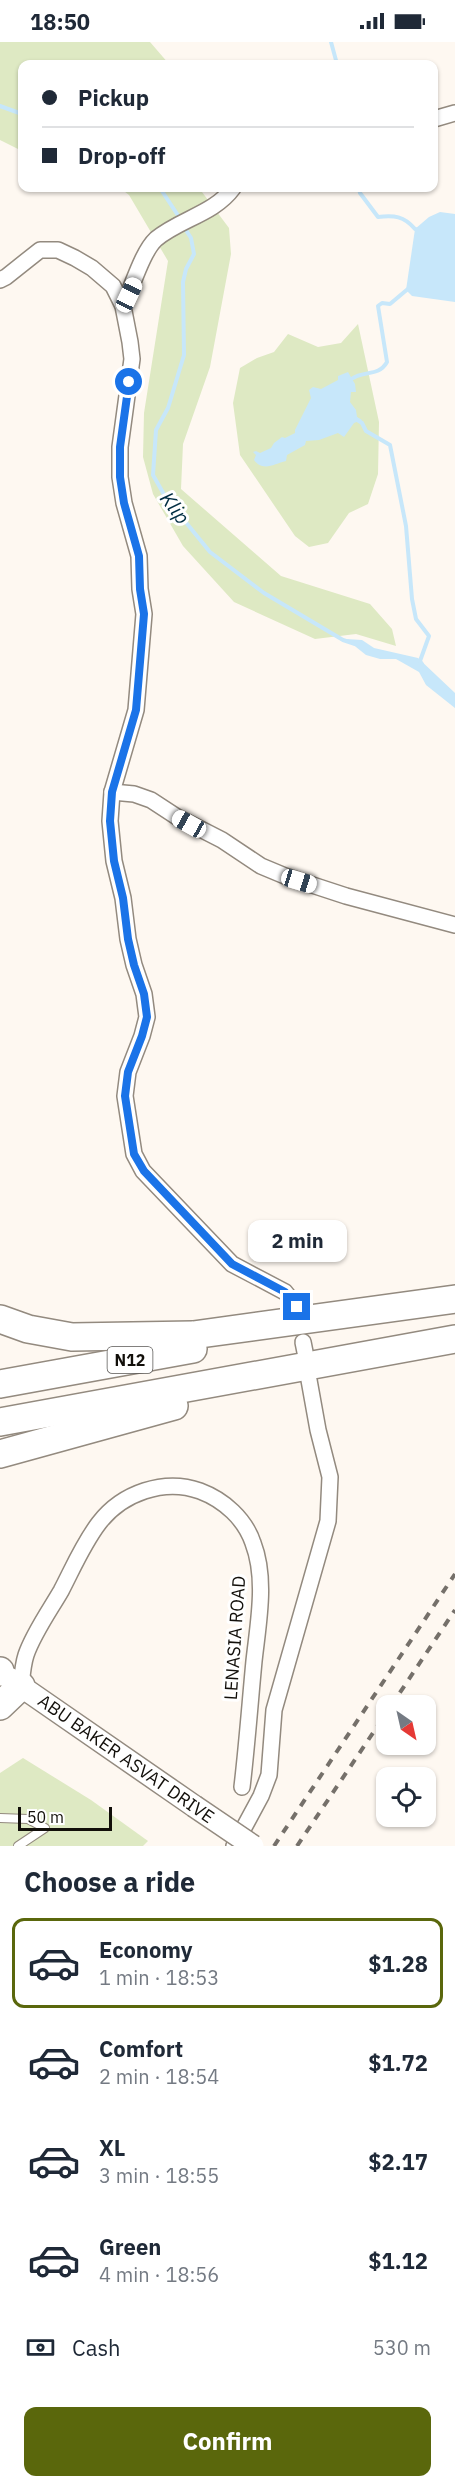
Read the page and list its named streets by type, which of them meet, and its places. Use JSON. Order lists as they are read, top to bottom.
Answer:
{
  "streets": {
    "highway": ["N12"],
    "main road": ["ABU BAKER ASVAT DRIVE"],
    "street": ["LENASIA ROAD"]
  },
  "crossings": [
    ["LENASIA ROAD", "ABU BAKER ASVAT DRIVE"]
  ],
  "water": ["Klip"],
  "scale_bar": "50 m",
  "north": "bottom right",
  "page": {
    "status": "18:50",
    "banner": ["Pickup", "Drop-off"],
    "bubble": "2 min",
    "scale": "50 m",
    "heading": "Choose a ride",
    "list": [
      {
        "name": "Economy",
        "note": "1 min · 18:53",
        "value": "$1.28"
      },
      {
        "name": "Comfort",
        "note": "2 min · 18:54",
        "value": "$1.72"
      },
      {
        "name": "XL",
        "note": "3 min · 18:55",
        "value": "$2.17"
      },
      {
        "name": "Green",
        "note": "4 min · 18:56",
        "value": "$1.12"
      }
    ],
    "pay": ["Cash", "530 m"],
    "buttons": "Confirm"
  }
}
